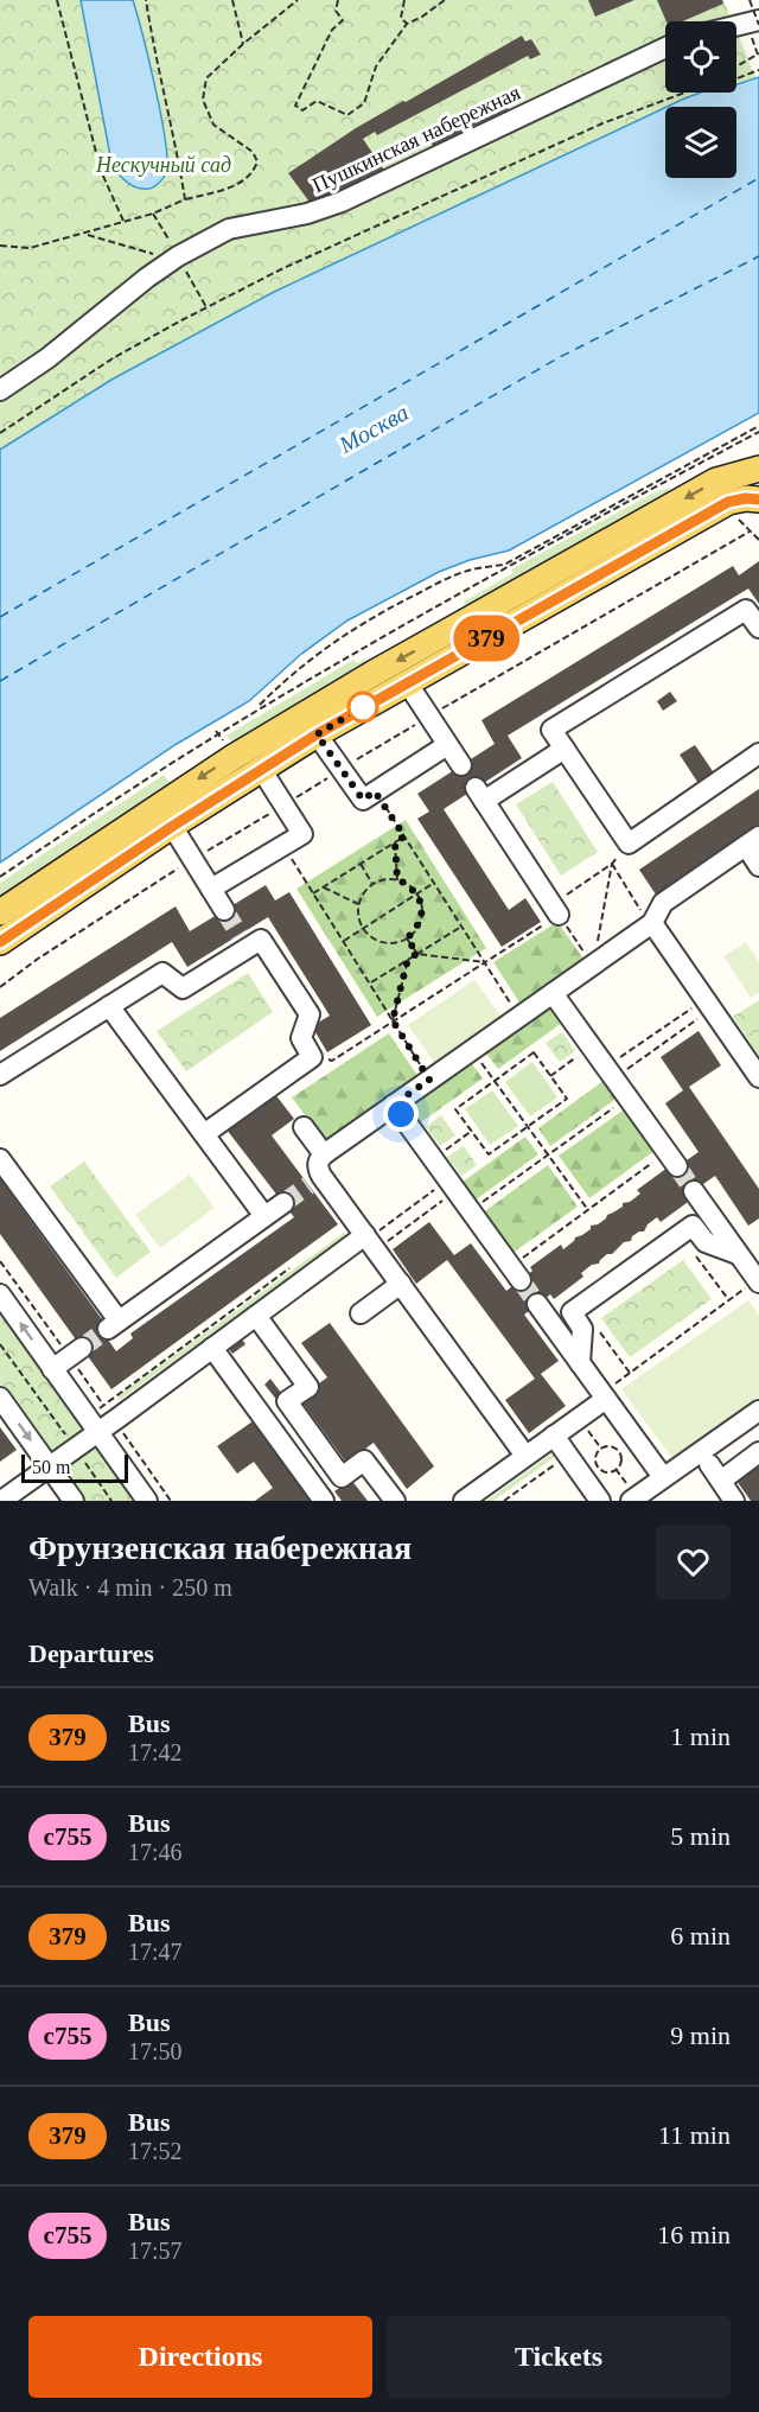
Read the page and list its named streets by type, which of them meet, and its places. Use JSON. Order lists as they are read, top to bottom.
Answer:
{
  "streets": {
    "street": ["Пушкинская набережная"]
  },
  "water": ["Москва"],
  "parks": ["Нескучный сад"],
  "lines": ["bus line 379"],
  "scale_bar": "50 m",
  "page": {
    "on_map": "379",
    "scale": "50 m",
    "heading": [
      ["Фрунзенская набережная", "Walk · 4 min · 250 m"],
      "Departures"
    ],
    "list": [
      {
        "mark": "379",
        "name": "Bus",
        "note": "17:42",
        "value": "1 min"
      },
      {
        "mark": "с755",
        "name": "Bus",
        "note": "17:46",
        "value": "5 min"
      },
      {
        "mark": "379",
        "name": "Bus",
        "note": "17:47",
        "value": "6 min"
      },
      {
        "mark": "с755",
        "name": "Bus",
        "note": "17:50",
        "value": "9 min"
      },
      {
        "mark": "379",
        "name": "Bus",
        "note": "17:52",
        "value": "11 min"
      },
      {
        "mark": "с755",
        "name": "Bus",
        "note": "17:57",
        "value": "16 min"
      }
    ],
    "buttons": ["Directions", "Tickets"]
  }
}
